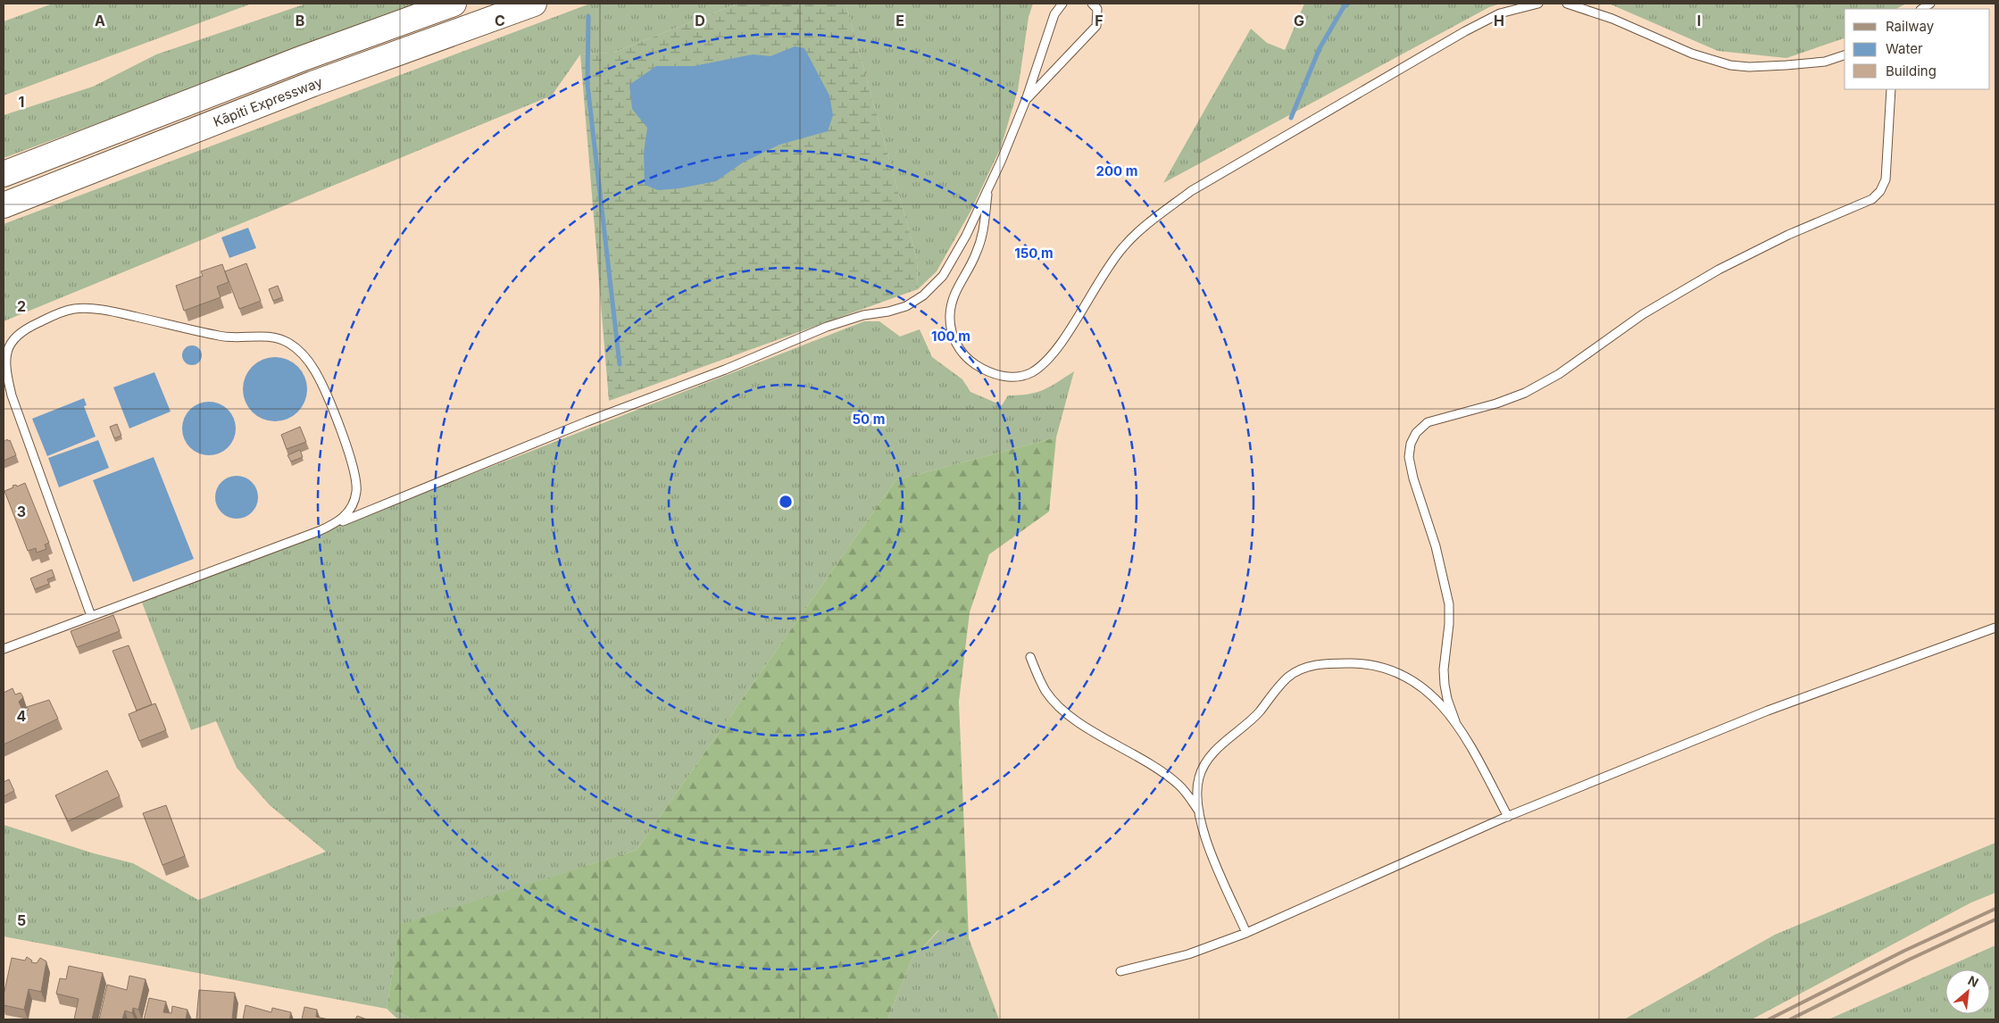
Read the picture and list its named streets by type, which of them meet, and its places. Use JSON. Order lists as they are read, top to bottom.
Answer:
{
  "streets": {
    "highway": ["Kāpiti Expressway"]
  },
  "legend": ["Railway", "Water", "Building"],
  "north": "top right",
  "grid": {
    "columns": [
      "A",
      "B",
      "C",
      "D",
      "E",
      "F",
      "G",
      "H",
      "I"
    ],
    "rows": [
      "1",
      "2",
      "3",
      "4",
      "5"
    ]
  },
  "rings": [
    "200 m",
    "150 m",
    "100 m",
    "50 m"
  ]
}
